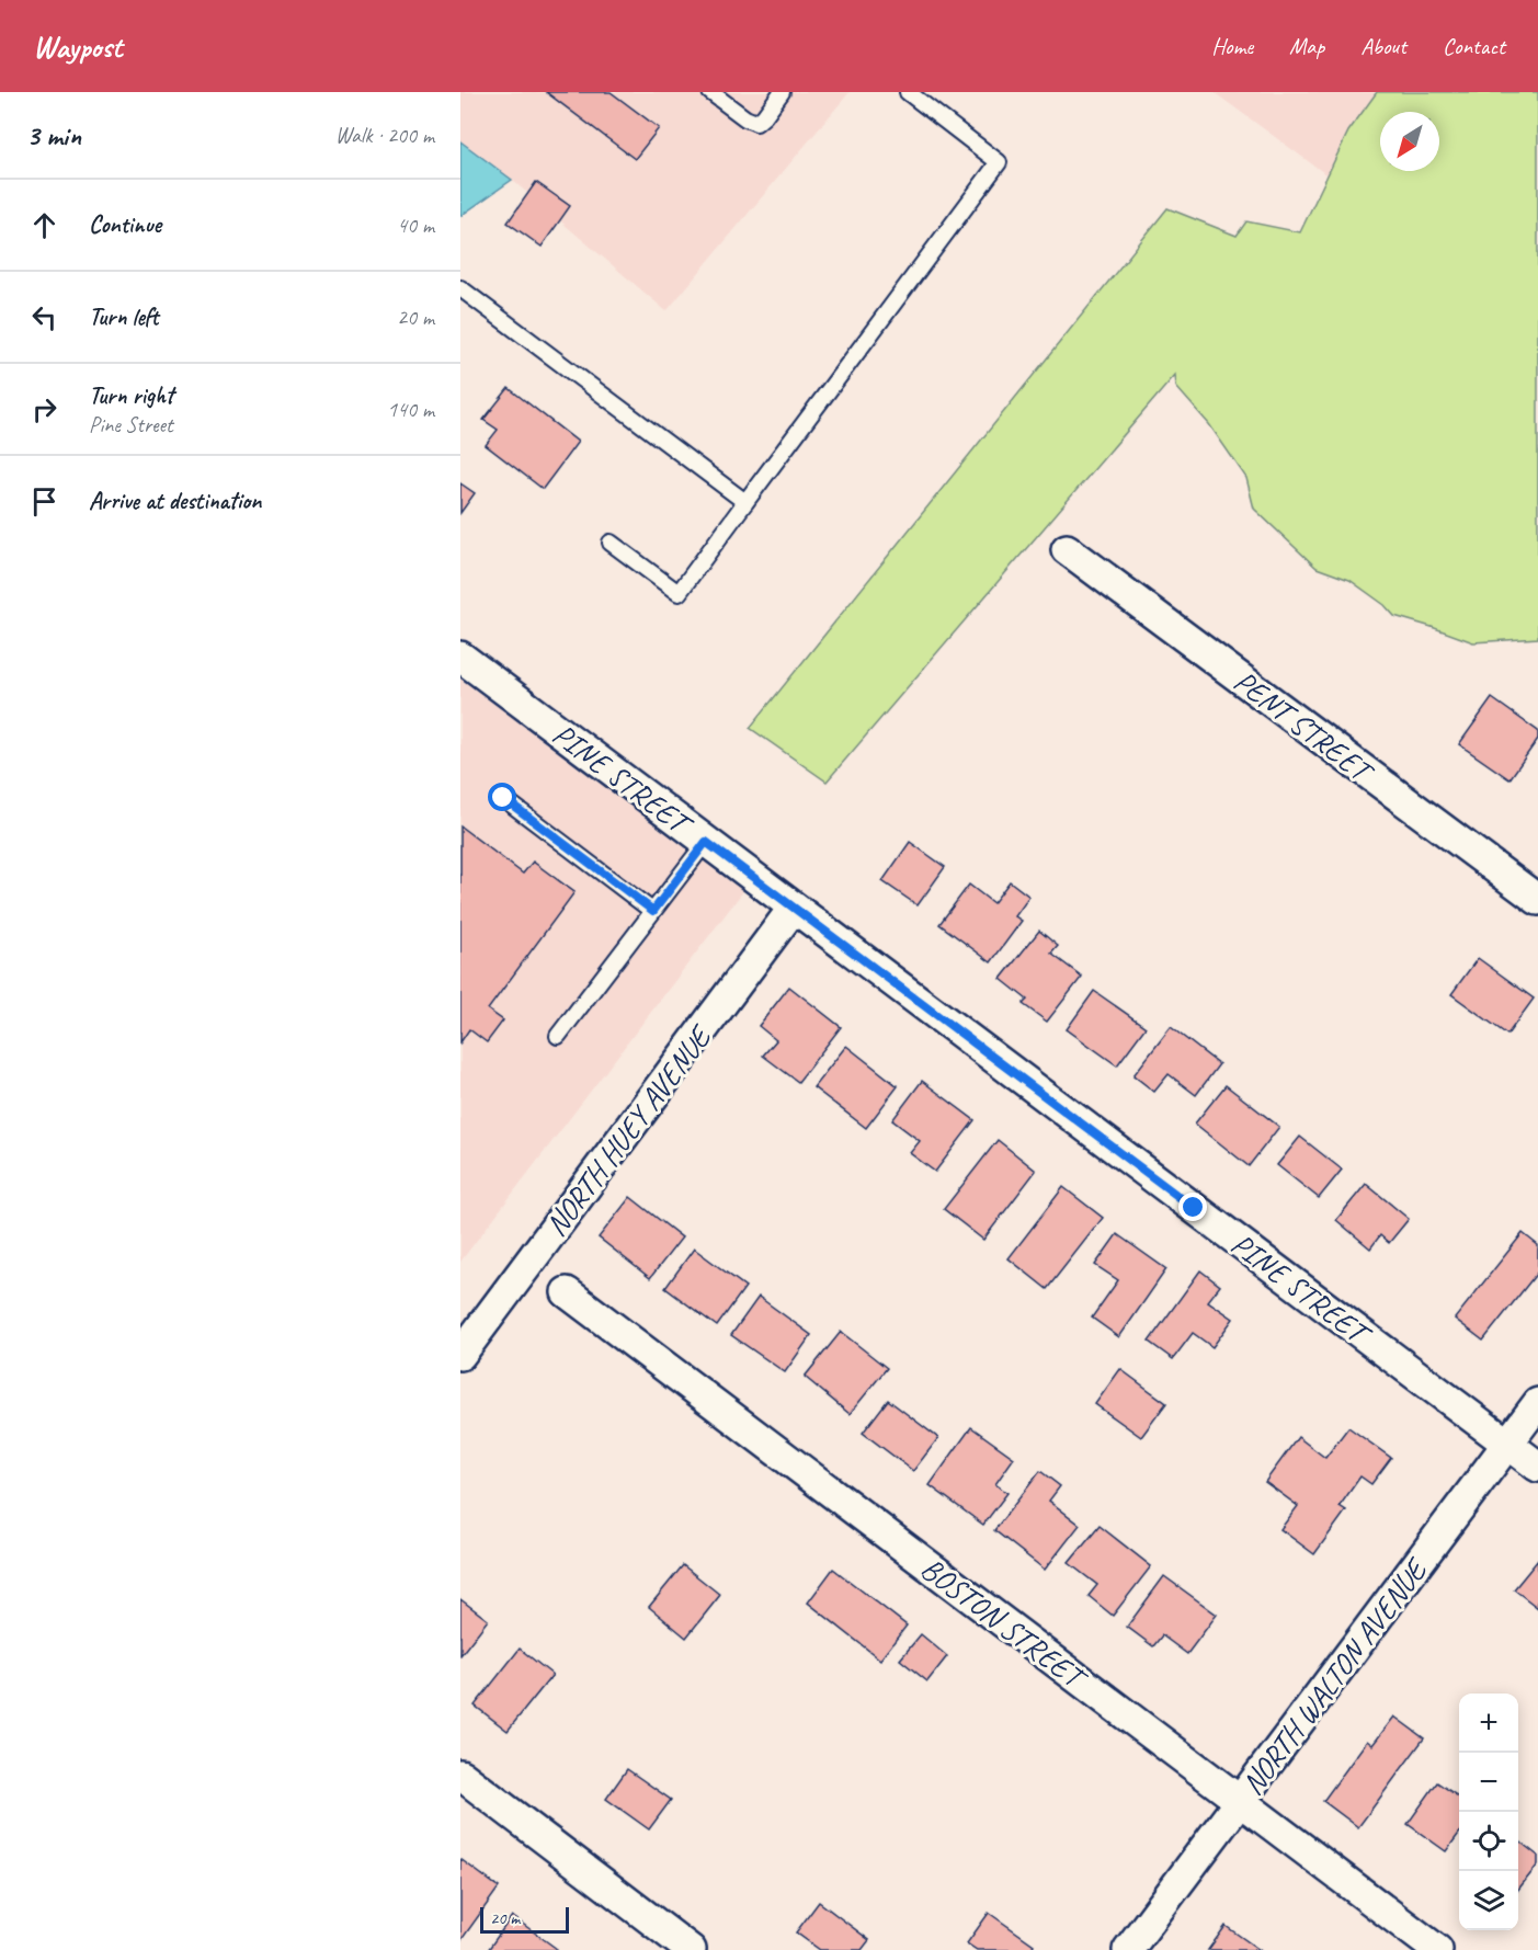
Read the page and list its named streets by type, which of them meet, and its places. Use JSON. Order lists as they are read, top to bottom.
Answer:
{
  "streets": {
    "street": [
      "PENT STREET",
      "PINE STREET",
      "NORTH HUEY AVENUE",
      "BOSTON STREET",
      "NORTH WALTON AVENUE"
    ]
  },
  "crossings": [
    ["PINE STREET", "NORTH HUEY AVENUE"],
    ["PINE STREET", "NORTH WALTON AVENUE"],
    ["BOSTON STREET", "NORTH WALTON AVENUE"]
  ],
  "scale_bar": "20 m",
  "north": "bottom left",
  "page": {
    "header": "Waypost",
    "nav": [
      "Home",
      "Map",
      "About",
      "Contact"
    ],
    "heading": ["3 min", "Walk · 200 m"],
    "list": [
      ["Continue", "40 m"],
      ["Turn left", "20 m"],
      ["Turn right", "Pine Street", "140 m"],
      "Arrive at destination"
    ],
    "map_buttons": ["+", "−"],
    "scale": "20 m"
  }
}
